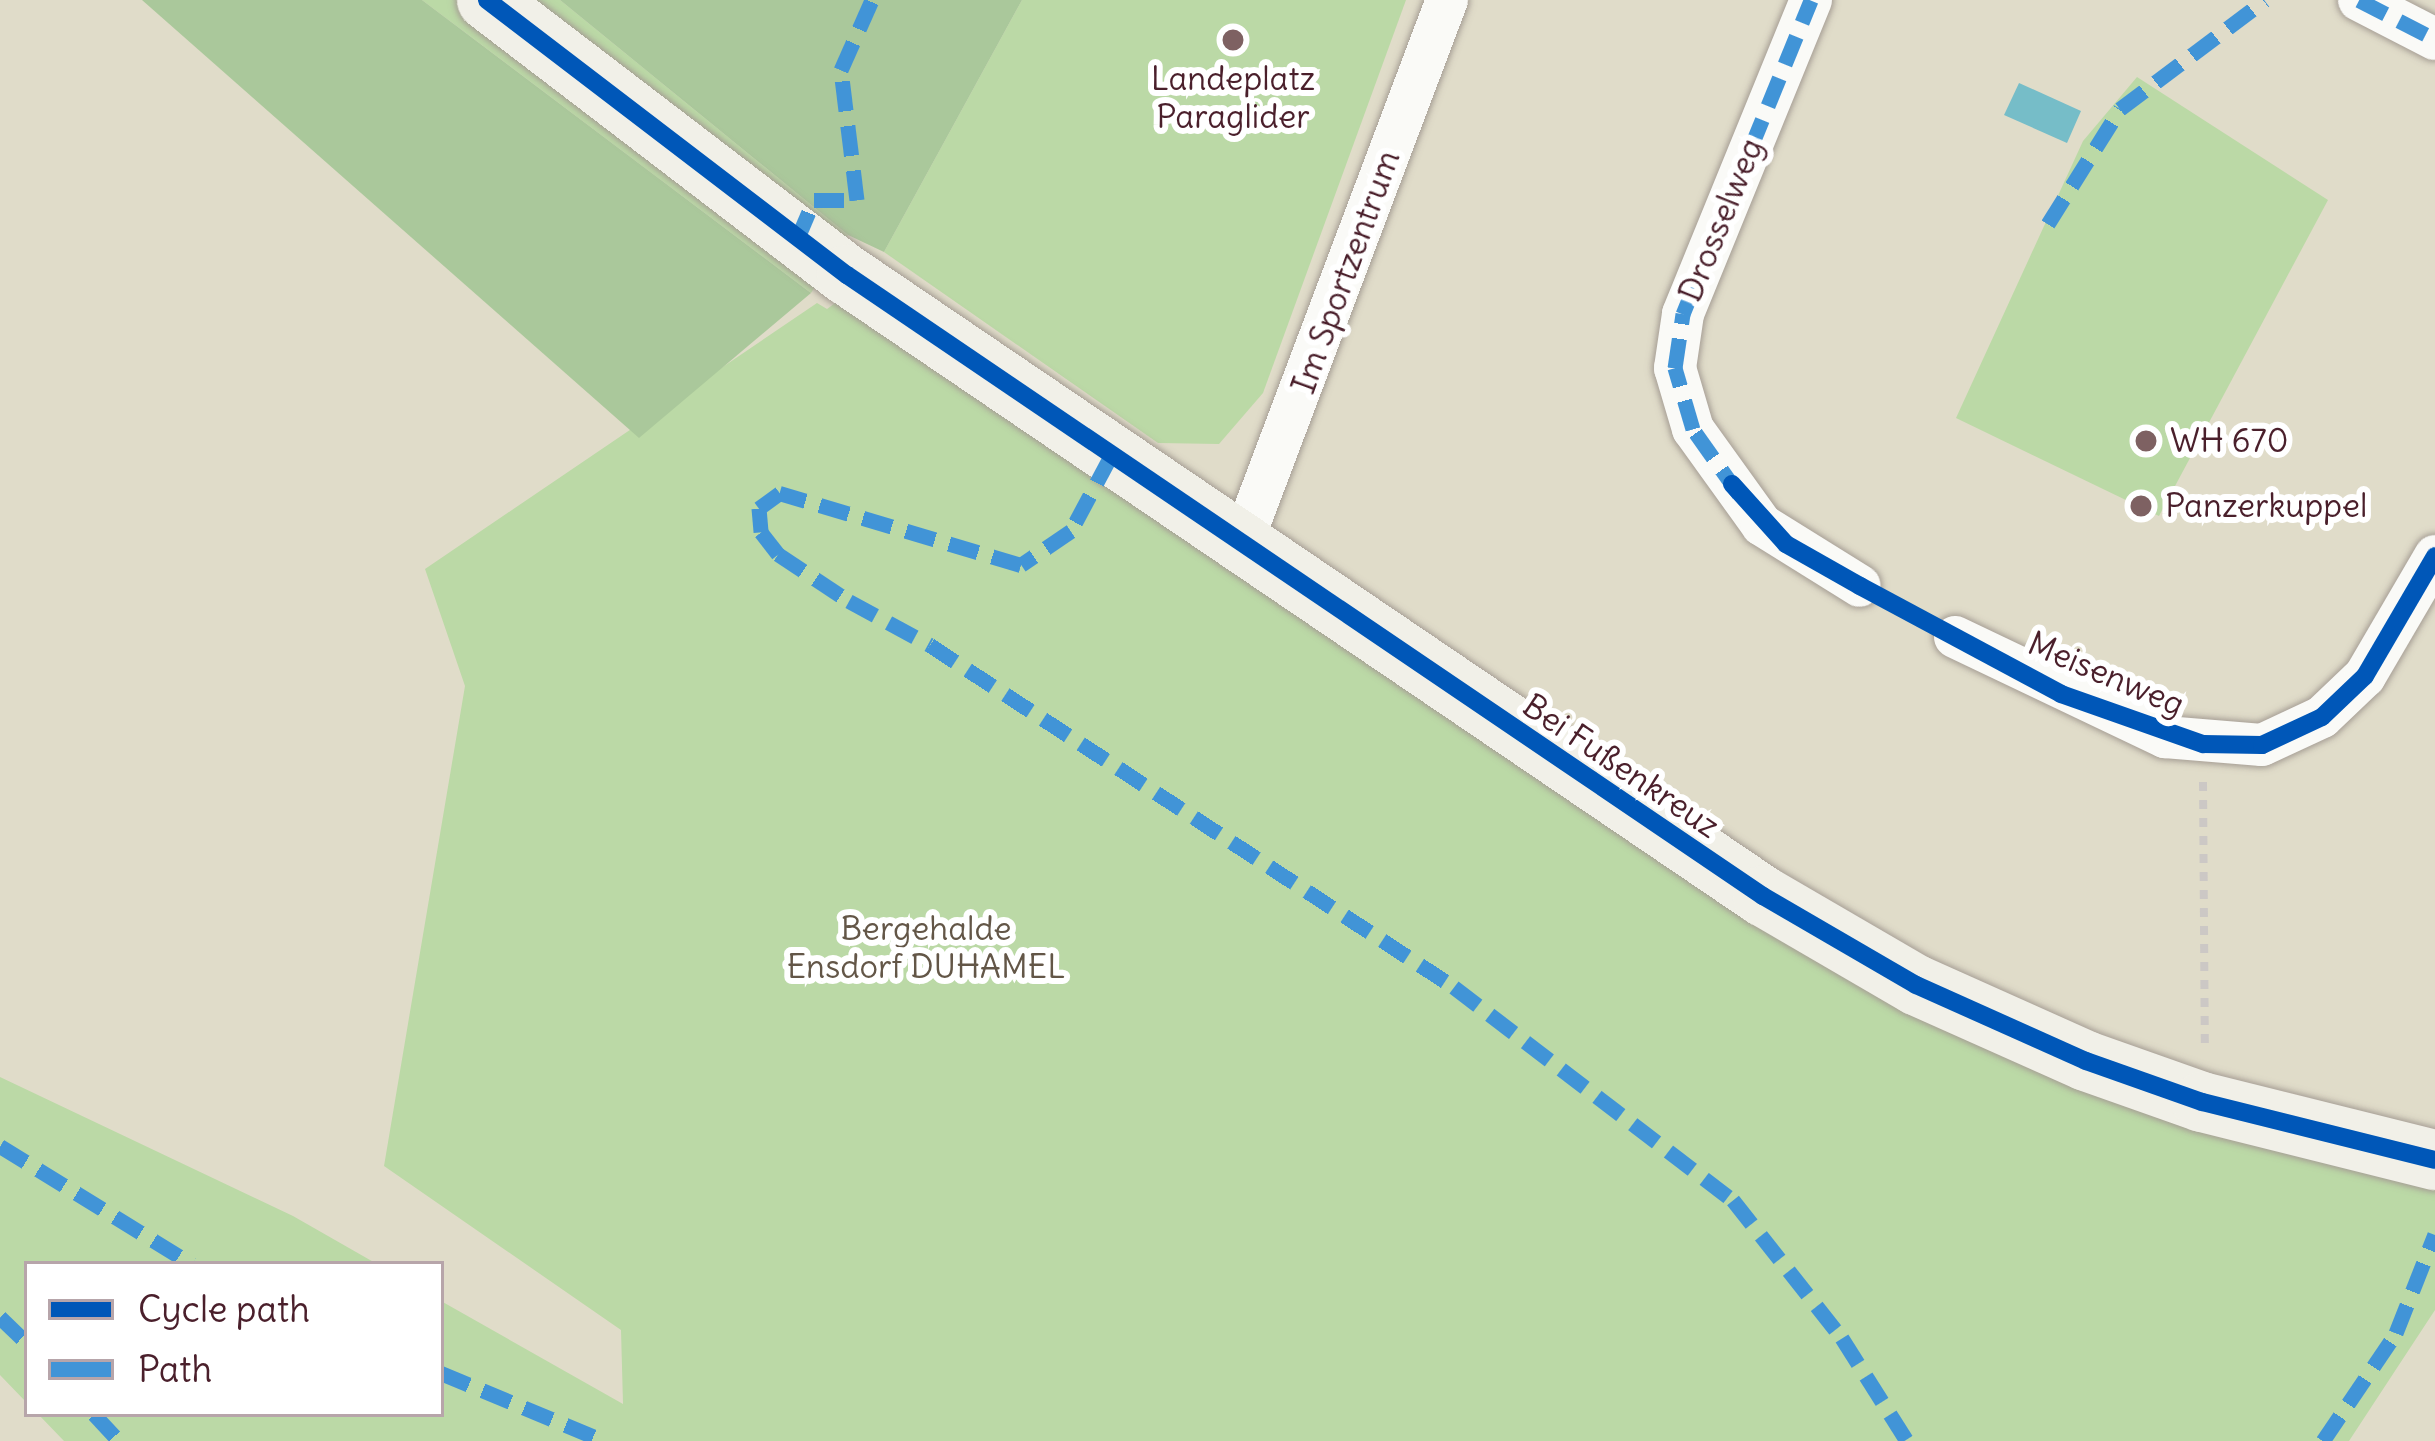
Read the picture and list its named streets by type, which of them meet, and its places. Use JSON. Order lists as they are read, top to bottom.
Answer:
{
  "streets": {
    "street": [
      "Drosselweg",
      "Im Sportzentrum",
      "Meisenweg",
      "Bei Fußenkreuz"
    ]
  },
  "crossings": [
    ["Im Sportzentrum", "Bei Fußenkreuz"]
  ],
  "parks": ["Bergehalde Ensdorf DUHAMEL"],
  "places": ["Landeplatz Paraglider", "WH 670", "Panzerkuppel"],
  "legend": ["Cycle path", "Path"]
}
